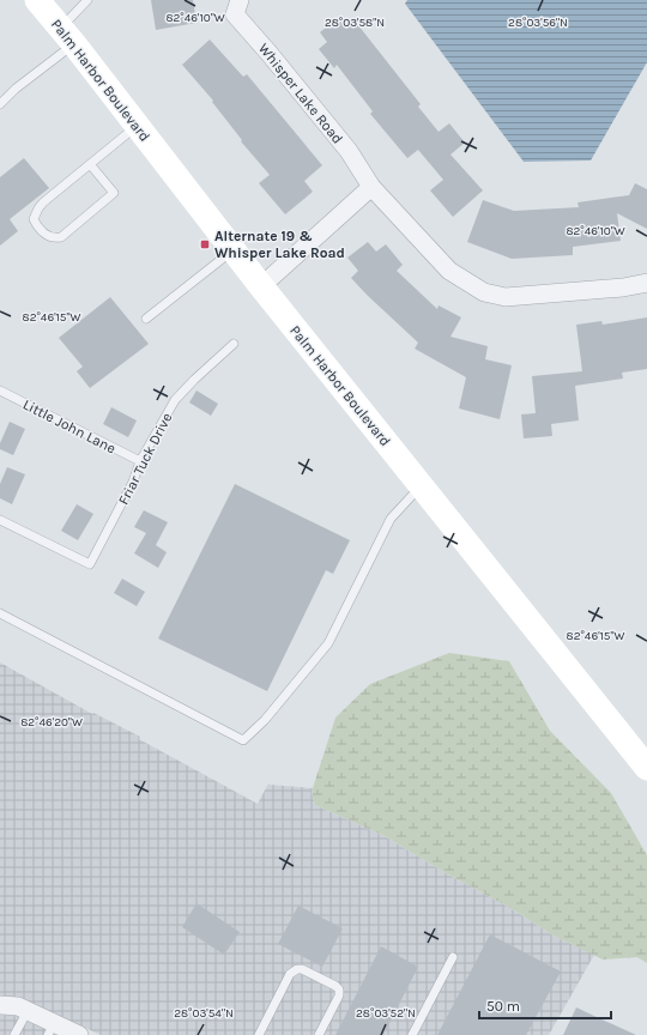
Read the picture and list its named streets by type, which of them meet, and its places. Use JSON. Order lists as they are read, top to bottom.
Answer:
{
  "streets": {
    "main road": ["Palm Harbor Boulevard"],
    "street": ["Whisper Lake Road"],
    "lane": ["Little John Lane", "Friar Tuck Drive"]
  },
  "crossings": [
    ["Little John Lane", "Friar Tuck Drive"]
  ],
  "places": {
    "transit": ["Alternate 19 & Whisper Lake Road"]
  },
  "scale_bar": "50 m",
  "coordinates": [
    "82°46'10\"W",
    "28°03'58\"N",
    "28°03'56\"N",
    "82°46'15\"W",
    "82°46'20\"W",
    "28°03'54\"N",
    "28°03'52\"N"
  ]
}
